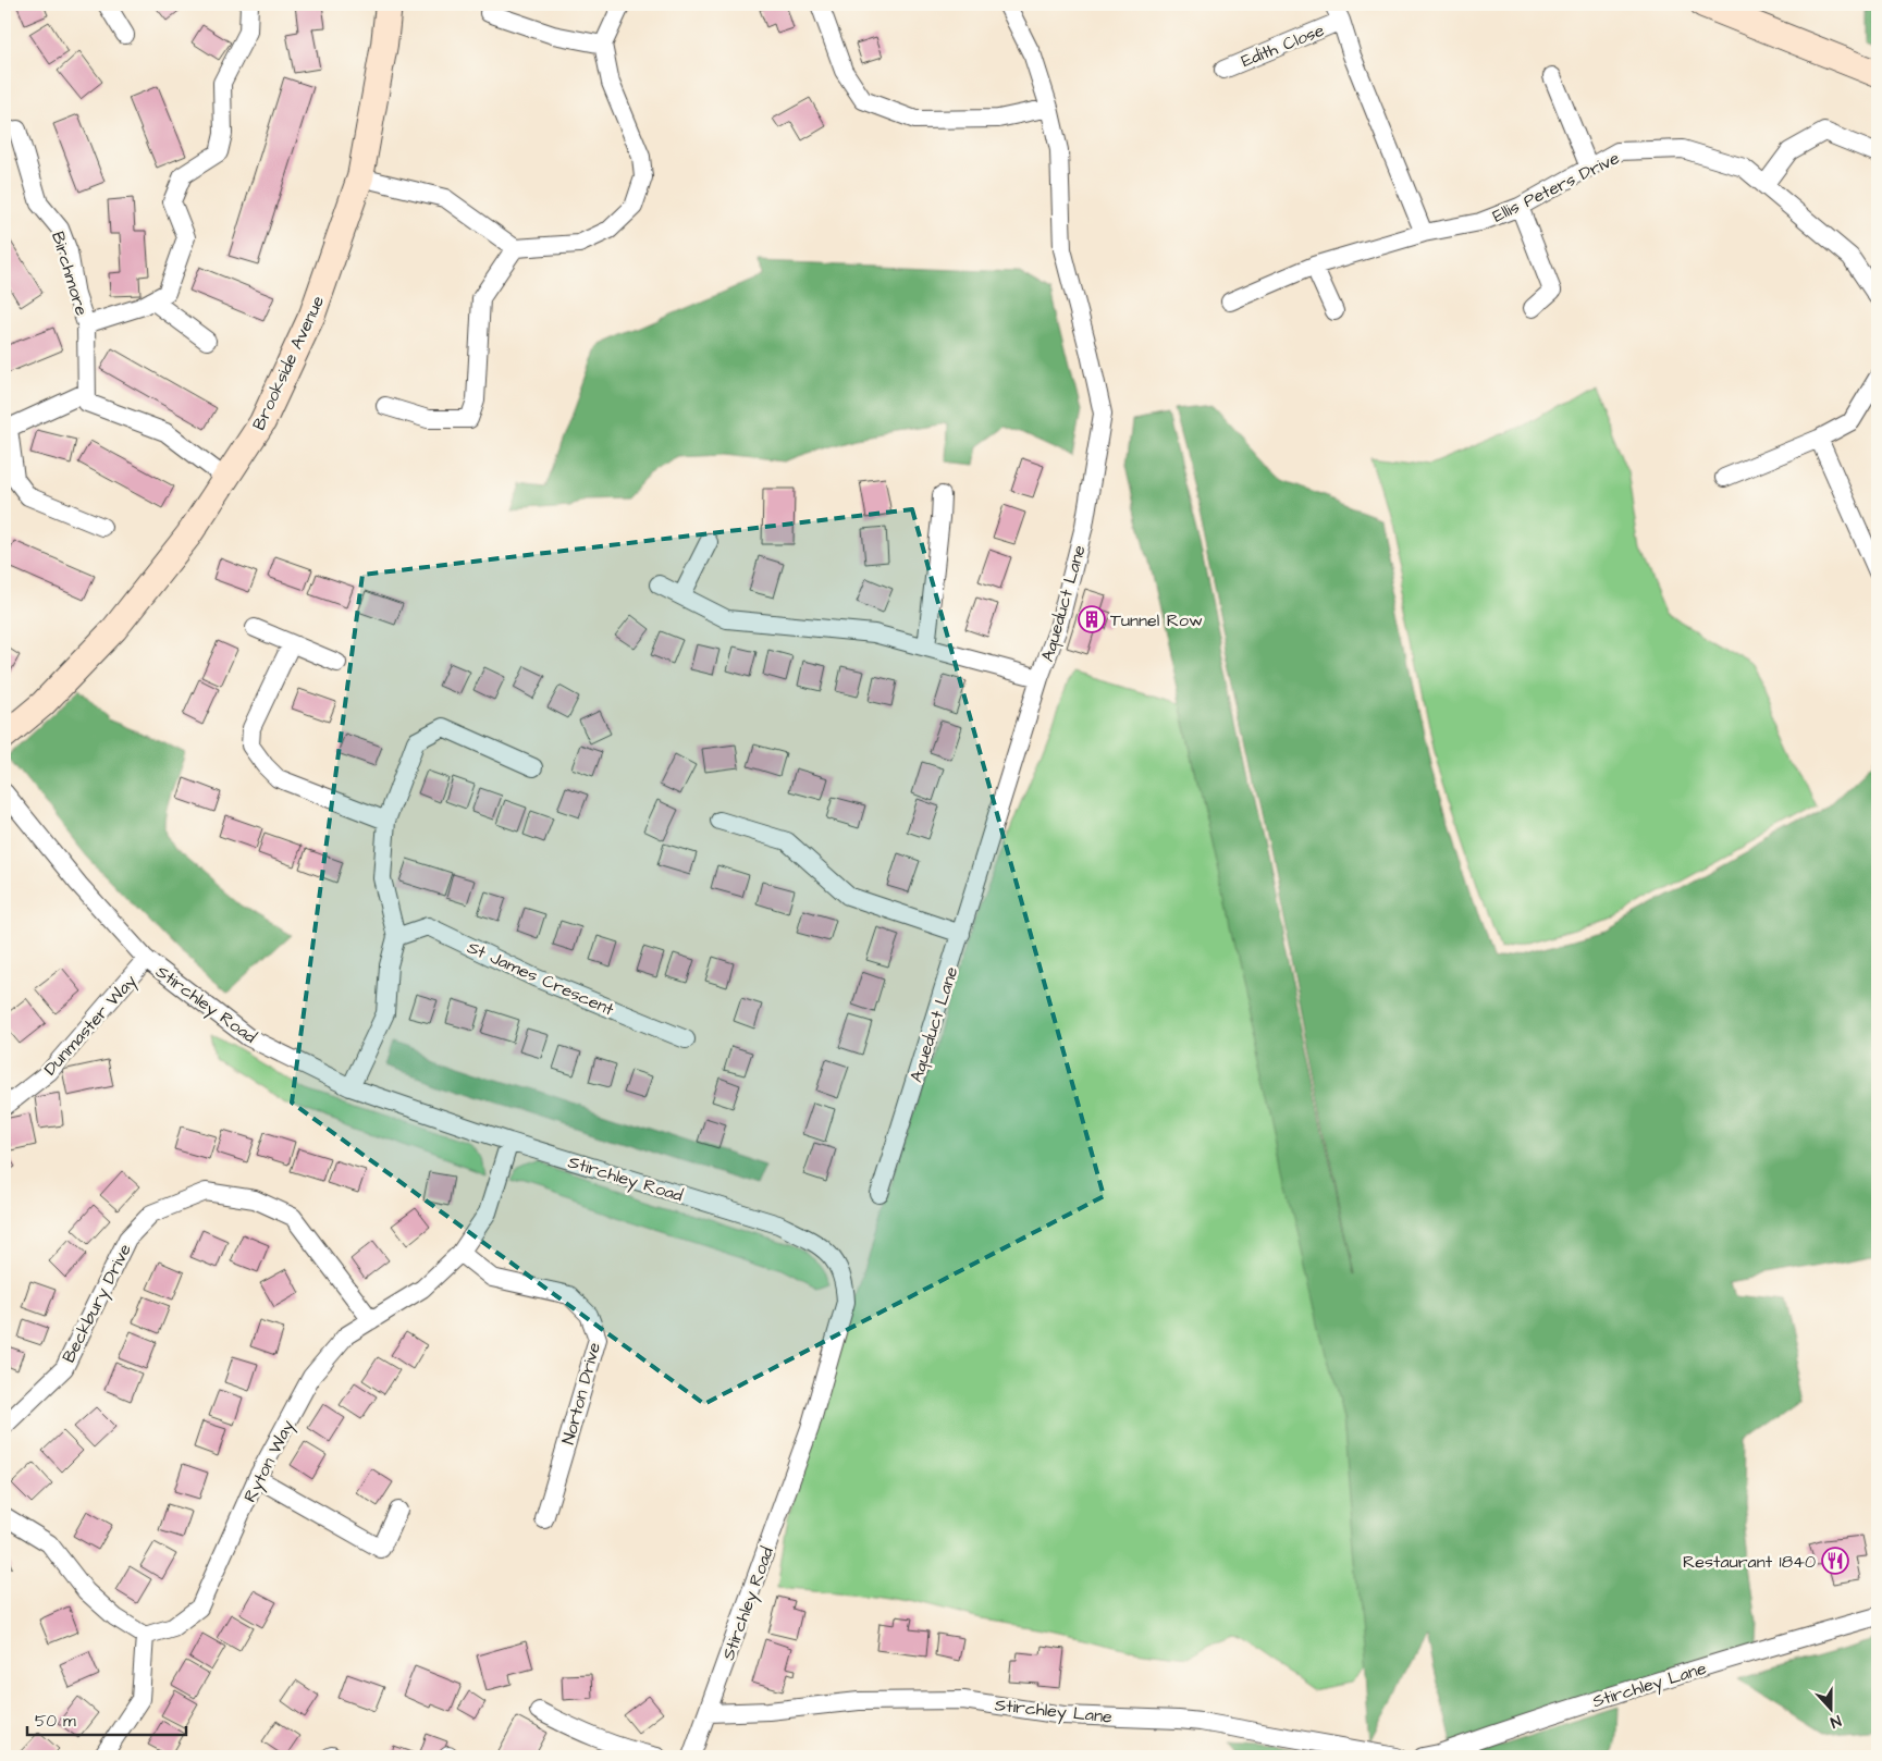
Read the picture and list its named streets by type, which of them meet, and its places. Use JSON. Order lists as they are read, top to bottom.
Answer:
{
  "streets": {
    "street": [
      "Edith Close",
      "Ellis Peters Drive",
      "Birchmore",
      "Brookside Avenue",
      "Aqueduct Lane",
      "St James Crescent",
      "Stirchley Road",
      "Dunmaster Way",
      "Beckbury Drive",
      "Norton Drive",
      "Ryton Way",
      "Stirchley Lane"
    ]
  },
  "crossings": [
    ["Stirchley Road", "Dunmaster Way"],
    ["Stirchley Road", "Ryton Way"],
    ["Stirchley Road", "Stirchley Lane"],
    ["Beckbury Drive", "Ryton Way"],
    ["Norton Drive", "Ryton Way"]
  ],
  "places": {
    "building": ["Tunnel Row"],
    "restaurant": ["Restaurant 1840"]
  },
  "scale_bar": "50 m",
  "north": "bottom"
}
